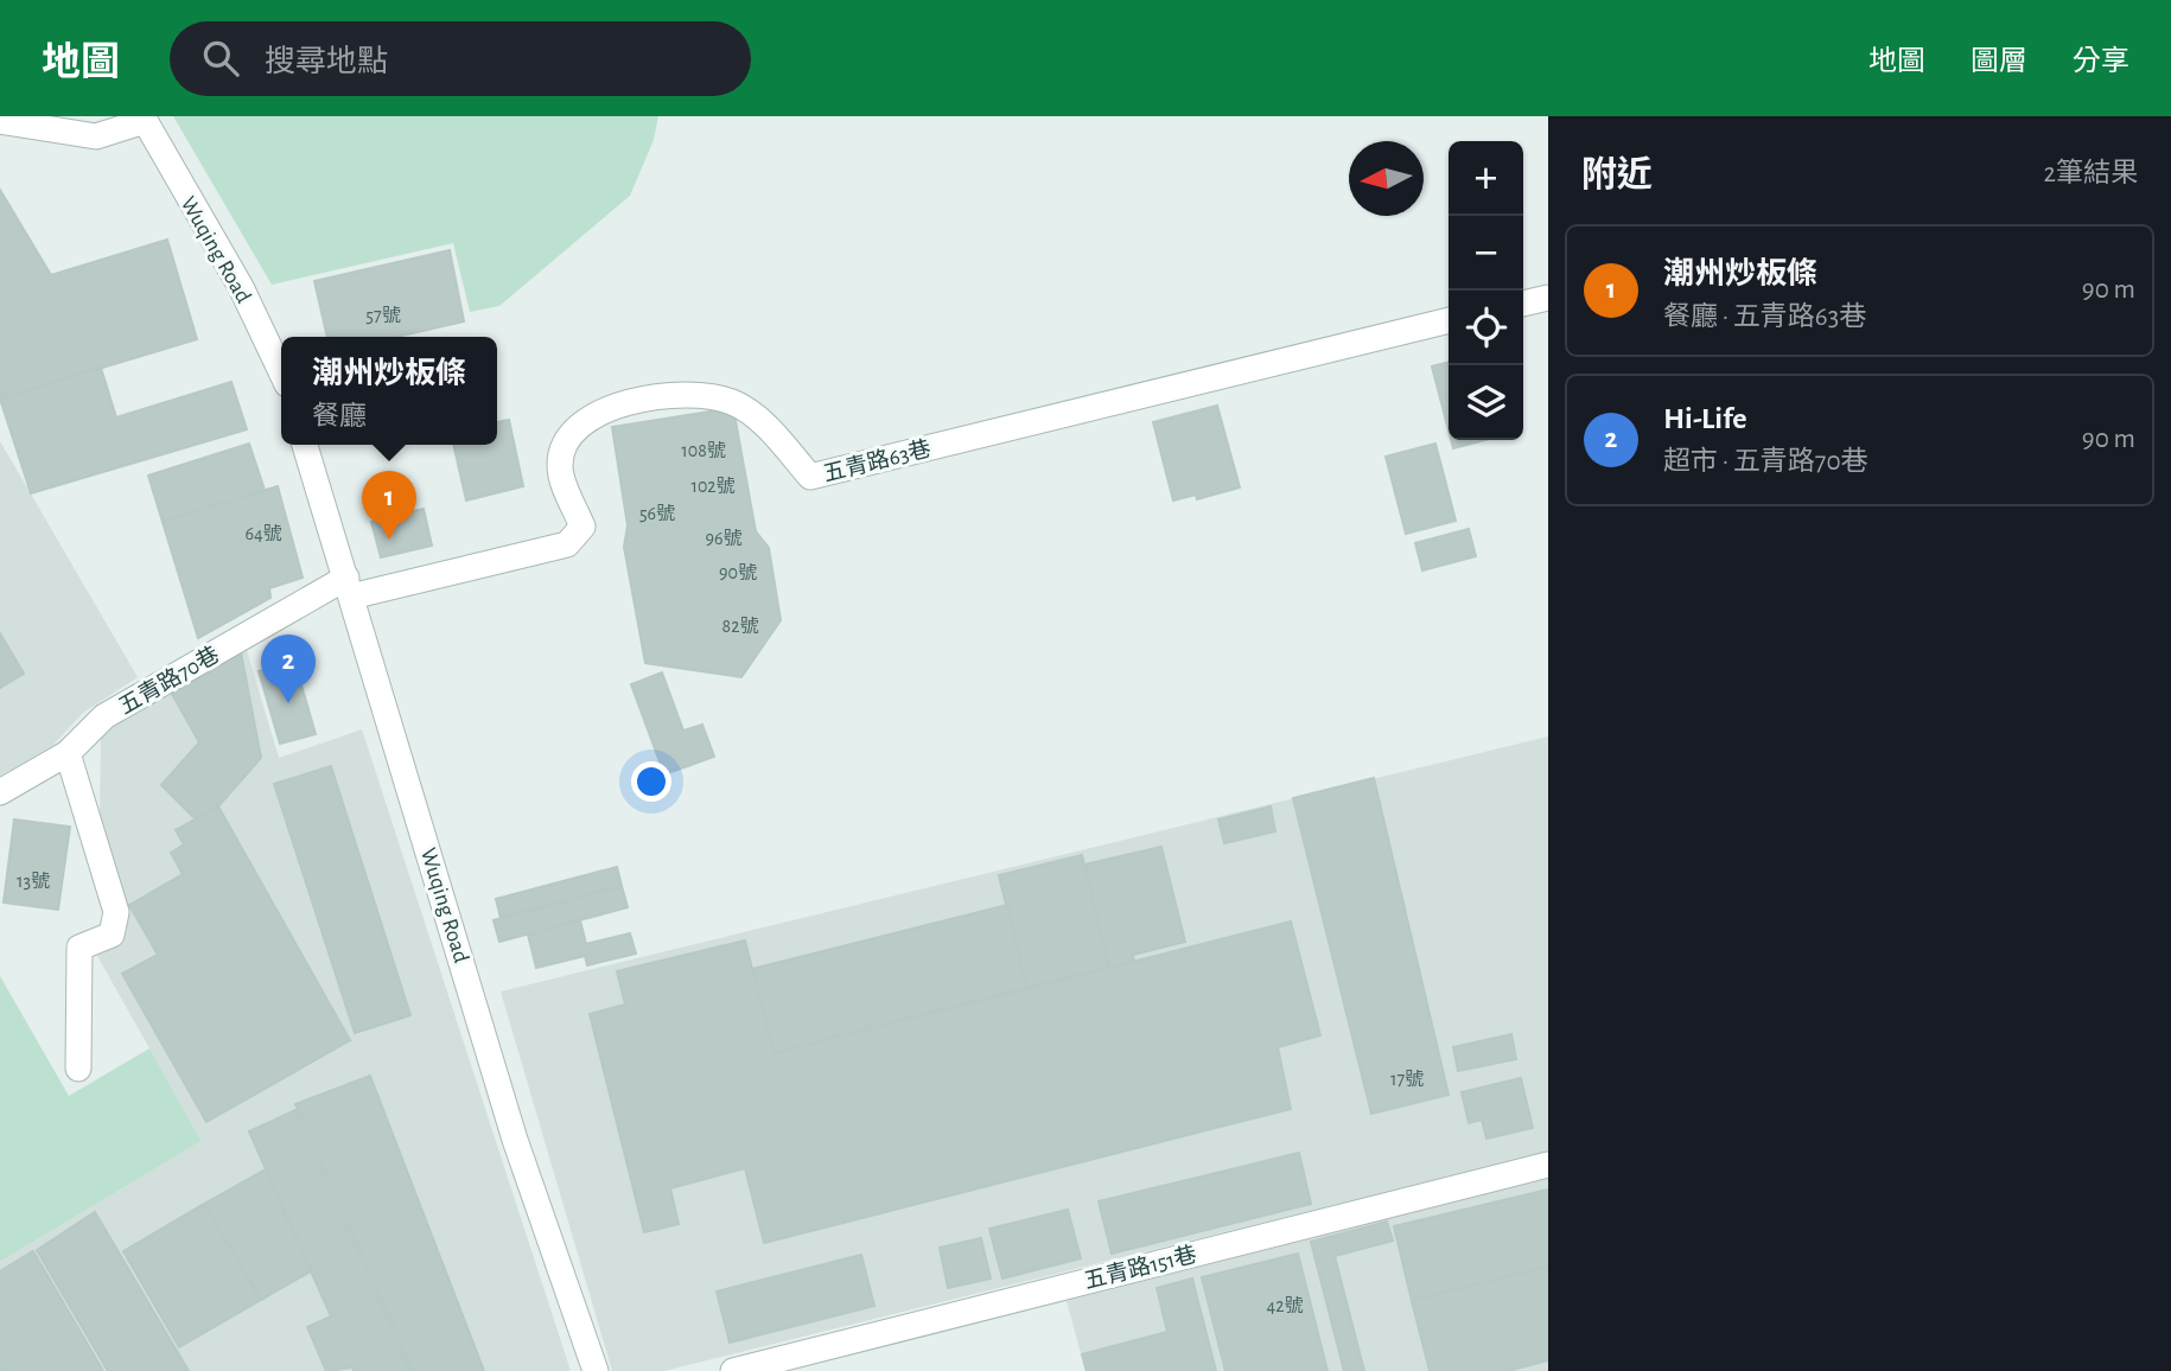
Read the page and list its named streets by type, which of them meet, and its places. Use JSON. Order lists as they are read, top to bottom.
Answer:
{
  "streets": {
    "street": [
      "Wuqing Road",
      "五青路63巷",
      "五青路70巷",
      "五青路151巷"
    ]
  },
  "crossings": [
    ["Wuqing Road", "五青路63巷"],
    ["Wuqing Road", "五青路70巷"],
    ["五青路63巷", "五青路70巷"]
  ],
  "house_numbers": [
    "57號",
    "108號",
    "102號",
    "56號",
    "64號",
    "96號",
    "90號",
    "82號",
    "13號",
    "17號",
    "42號"
  ],
  "north": "left",
  "page": {
    "header": "地圖",
    "search": "搜尋地點",
    "nav": ["地圖", "圖層", "分享"],
    "heading": ["附近", "2筆結果"],
    "map_buttons": ["+", "−"],
    "list": [
      {
        "mark": "1",
        "name": "潮州炒板條",
        "note": "餐廳 · 五青路63巷",
        "value": "90 m"
      },
      {
        "mark": "2",
        "name": "Hi-Life",
        "note": "超市 · 五青路70巷",
        "value": "90 m"
      }
    ],
    "popup": ["潮州炒板條", "餐廳"],
    "pins": ["1", "2"]
  }
}
